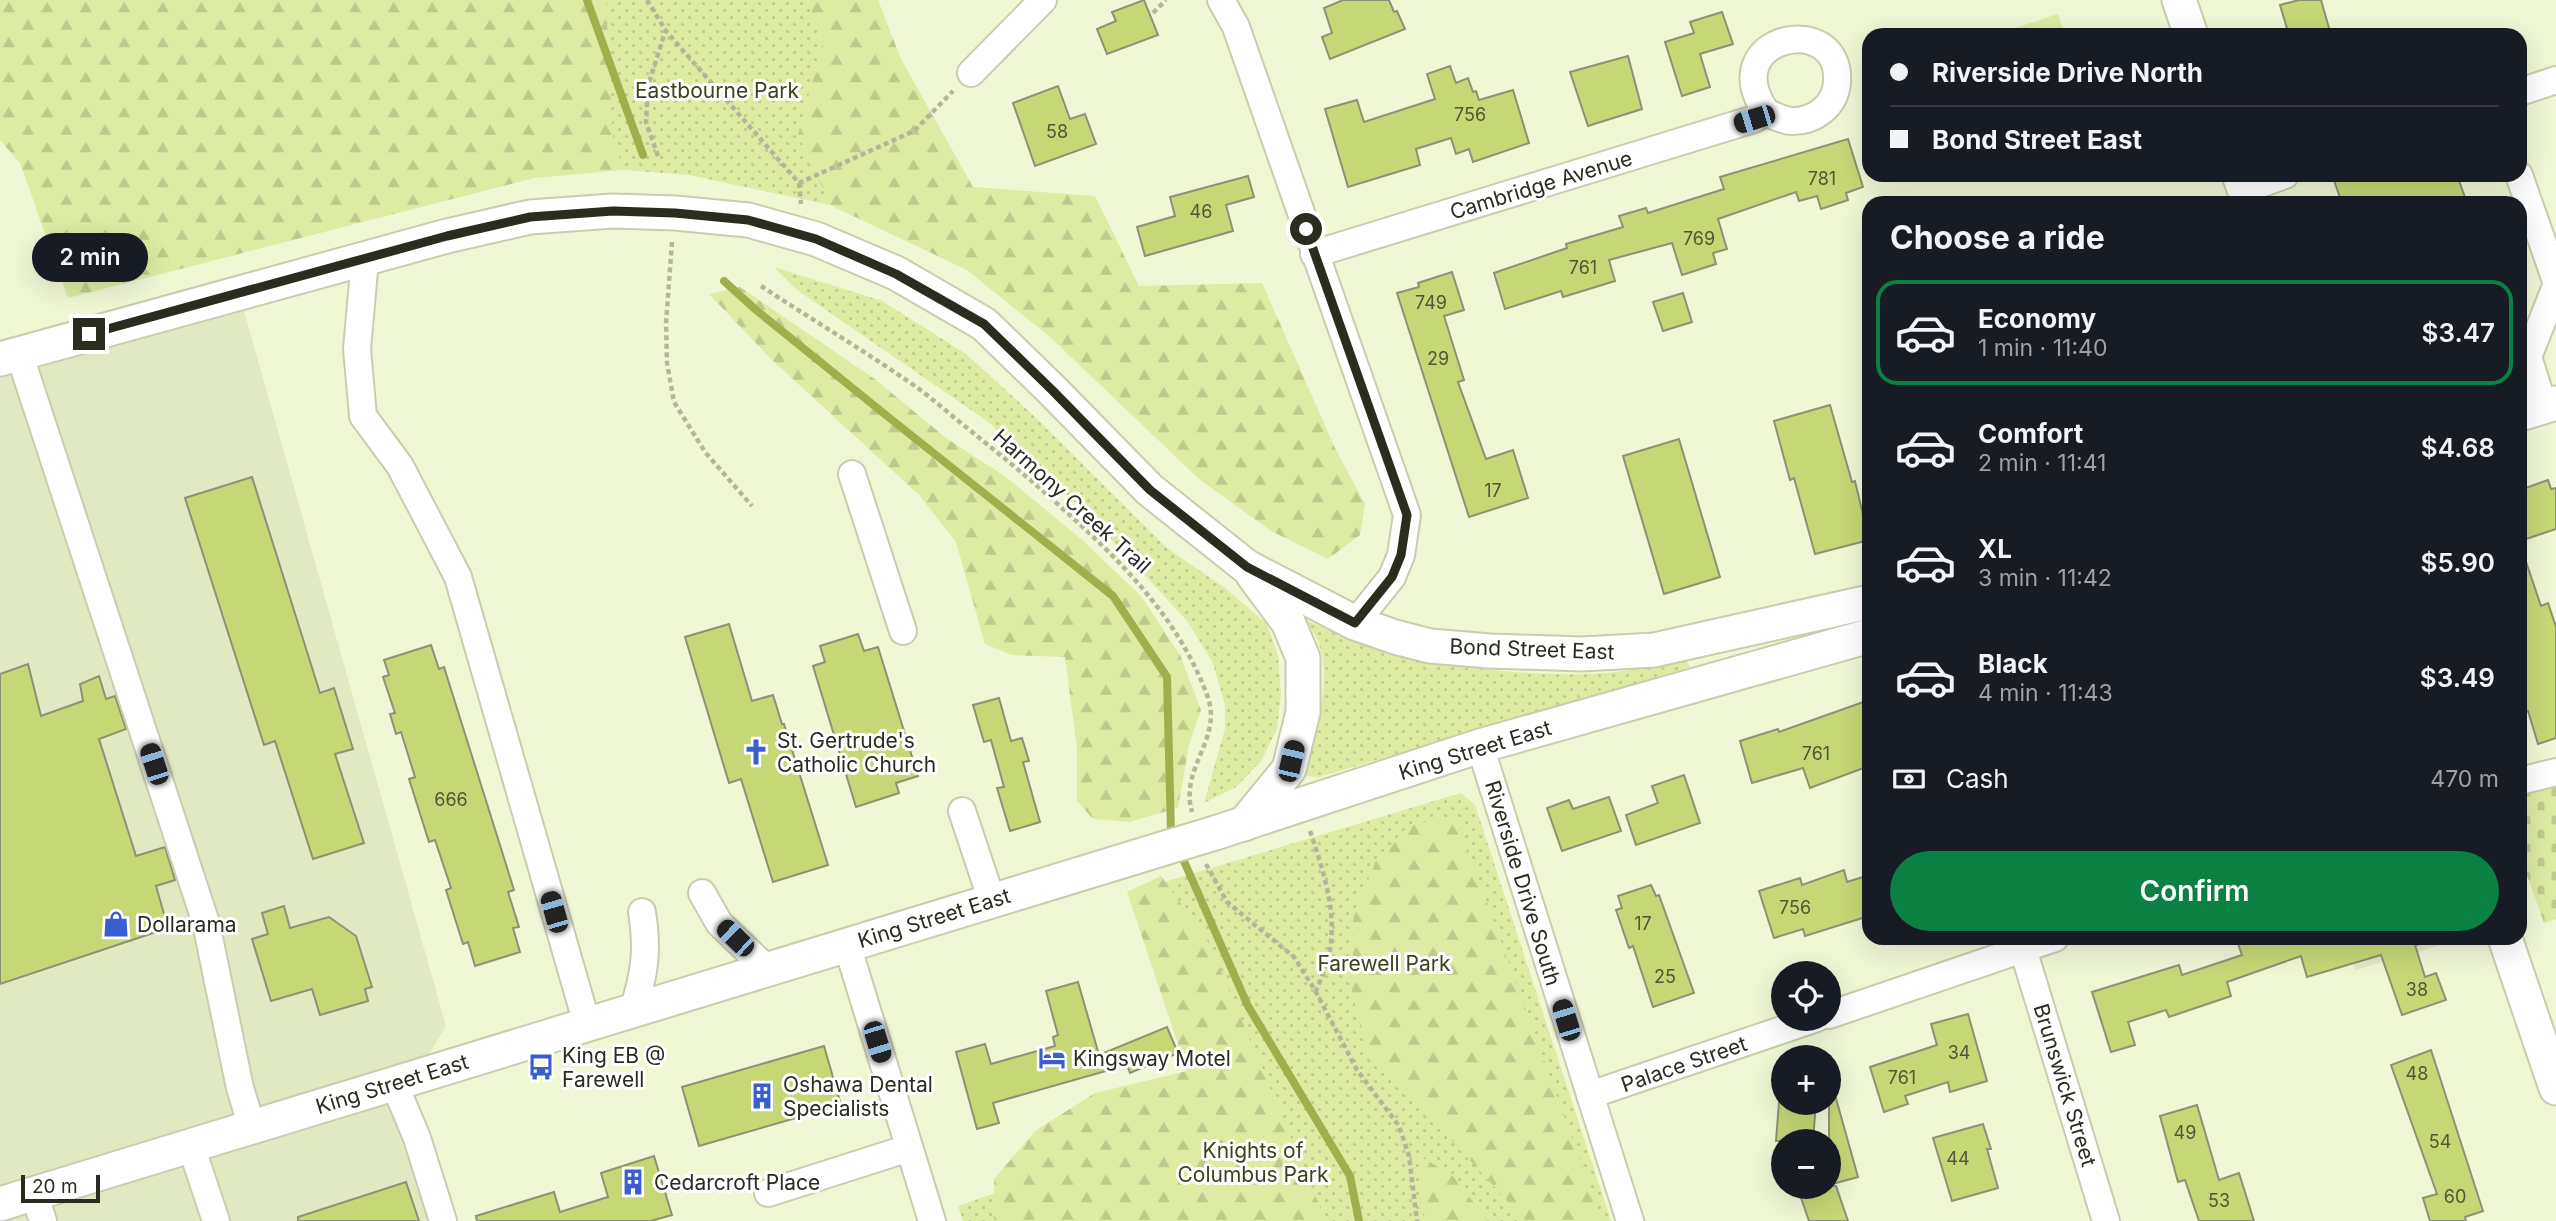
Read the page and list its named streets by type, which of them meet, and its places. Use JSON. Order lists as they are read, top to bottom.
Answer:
{
  "streets": {
    "main road": ["Bond Street East", "King Street East"],
    "street": [
      "Cambridge Avenue",
      "Riverside Drive South",
      "Palace Street",
      "Brunswick Street"
    ],
    "path": ["Harmony Creek Trail"]
  },
  "crossings": [
    ["Harmony Creek Trail", "King Street East"],
    ["King Street East", "Riverside Drive South"],
    ["Riverside Drive South", "Palace Street"]
  ],
  "parks": ["Eastbourne Park", "Farewell Park", "Knights of Columbus Park"],
  "places": {
    "church": ["St. Gertrude's Catholic Church"],
    "shop": ["Dollarama"],
    "hotel": ["Kingsway Motel"],
    "bus stop": ["King EB @ Farewell"],
    "building": ["Oshawa Dental Specialists", "Cedarcroft Place"]
  },
  "house_numbers": [
    "756",
    "58",
    "781",
    "46",
    "769",
    "761",
    "749",
    "29",
    "17",
    "761",
    "666",
    "756",
    "17",
    "25",
    "38",
    "34",
    "48",
    "761",
    "49",
    "54",
    "44",
    "60",
    "53"
  ],
  "scale_bar": "20 m",
  "page": {
    "banner": ["Riverside Drive North", "Bond Street East"],
    "heading": "Choose a ride",
    "bubble": "2 min",
    "list": [
      {
        "name": "Economy",
        "note": "1 min · 11:40",
        "value": "$3.47"
      },
      {
        "name": "Comfort",
        "note": "2 min · 11:41",
        "value": "$4.68"
      },
      {
        "name": "XL",
        "note": "3 min · 11:42",
        "value": "$5.90"
      },
      {
        "name": "Black",
        "note": "4 min · 11:43",
        "value": "$3.49"
      }
    ],
    "pay": ["Cash", "470 m"],
    "buttons": "Confirm",
    "map_buttons": ["+", "−"],
    "scale": "20 m"
  }
}
